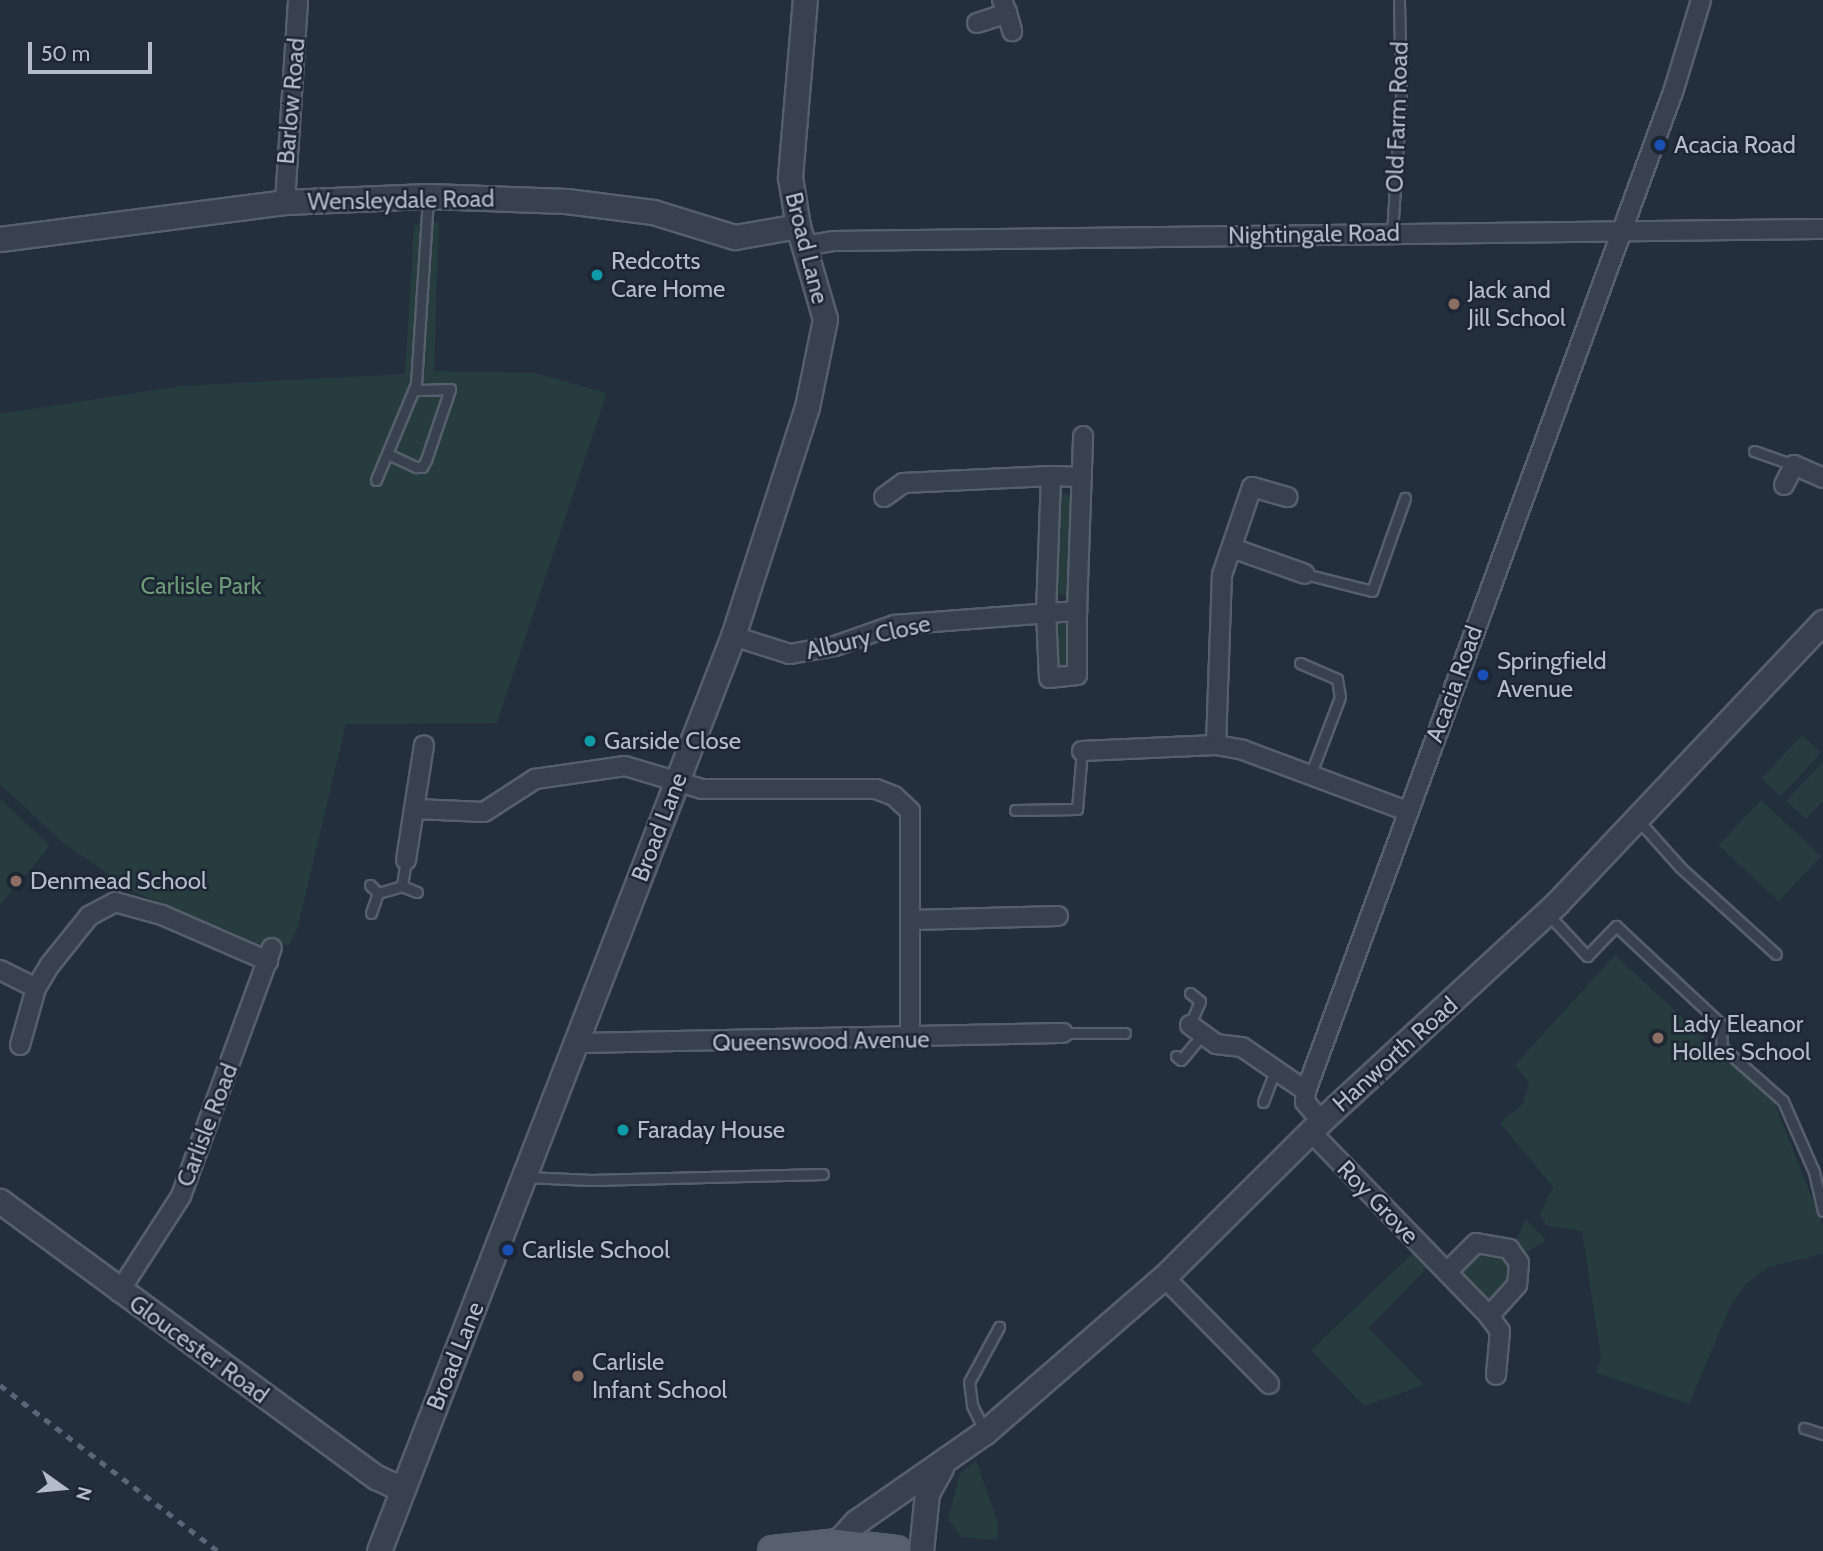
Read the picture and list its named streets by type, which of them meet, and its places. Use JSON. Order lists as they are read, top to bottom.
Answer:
{
  "streets": {
    "street": [
      "Barlow Road",
      "Wensleydale Road",
      "Nightingale Road",
      "Broad Lane",
      "Albury Close",
      "Acacia Road",
      "Queenswood Avenue",
      "Hanworth Road",
      "Carlisle Road",
      "Roy Grove",
      "Gloucester Road"
    ],
    "lane": ["Old Farm Road"]
  },
  "crossings": [
    ["Barlow Road", "Wensleydale Road"],
    ["Old Farm Road", "Nightingale Road"],
    ["Wensleydale Road", "Nightingale Road"],
    ["Wensleydale Road", "Broad Lane"],
    ["Nightingale Road", "Broad Lane"],
    ["Nightingale Road", "Acacia Road"],
    ["Broad Lane", "Albury Close"],
    ["Broad Lane", "Queenswood Avenue"],
    ["Broad Lane", "Gloucester Road"],
    ["Hanworth Road", "Roy Grove"],
    ["Carlisle Road", "Gloucester Road"]
  ],
  "parks": ["Carlisle Park"],
  "places": [
    "Acacia Road",
    "Redcotts Care Home",
    "Jack and Jill School",
    "Springfield Avenue",
    "Garside Close",
    "Denmead School",
    "Lady Eleanor Holles School",
    "Faraday House",
    "Carlisle School",
    "Carlisle Infant School"
  ],
  "scale_bar": "50 m",
  "north": "right"
}
